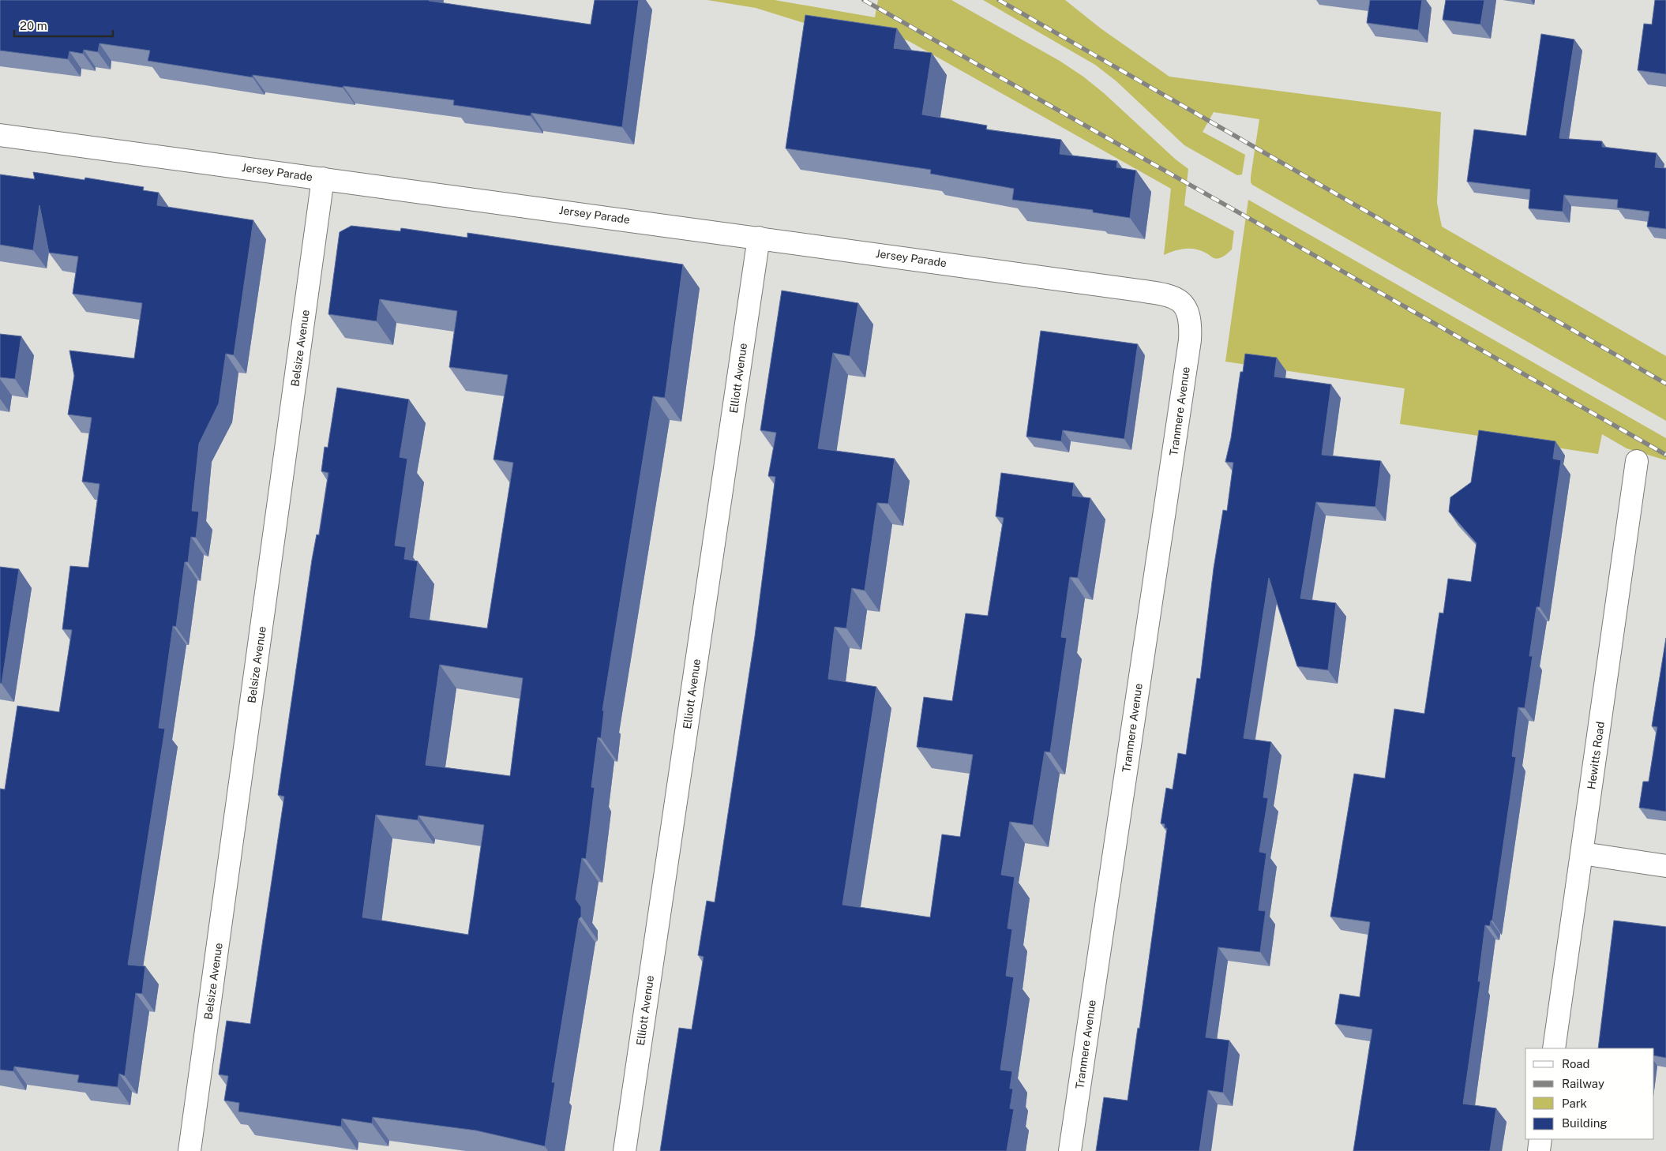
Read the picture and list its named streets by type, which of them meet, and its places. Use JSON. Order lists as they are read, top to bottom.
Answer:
{
  "streets": {
    "street": [
      "Jersey Parade",
      "Belsize Avenue",
      "Elliott Avenue",
      "Tranmere Avenue",
      "Hewitts Road"
    ]
  },
  "crossings": [
    ["Jersey Parade", "Belsize Avenue"],
    ["Jersey Parade", "Elliott Avenue"],
    ["Jersey Parade", "Tranmere Avenue"]
  ],
  "legend": [
    "Road",
    "Railway",
    "Park",
    "Building"
  ],
  "scale_bar": "20 m"
}
